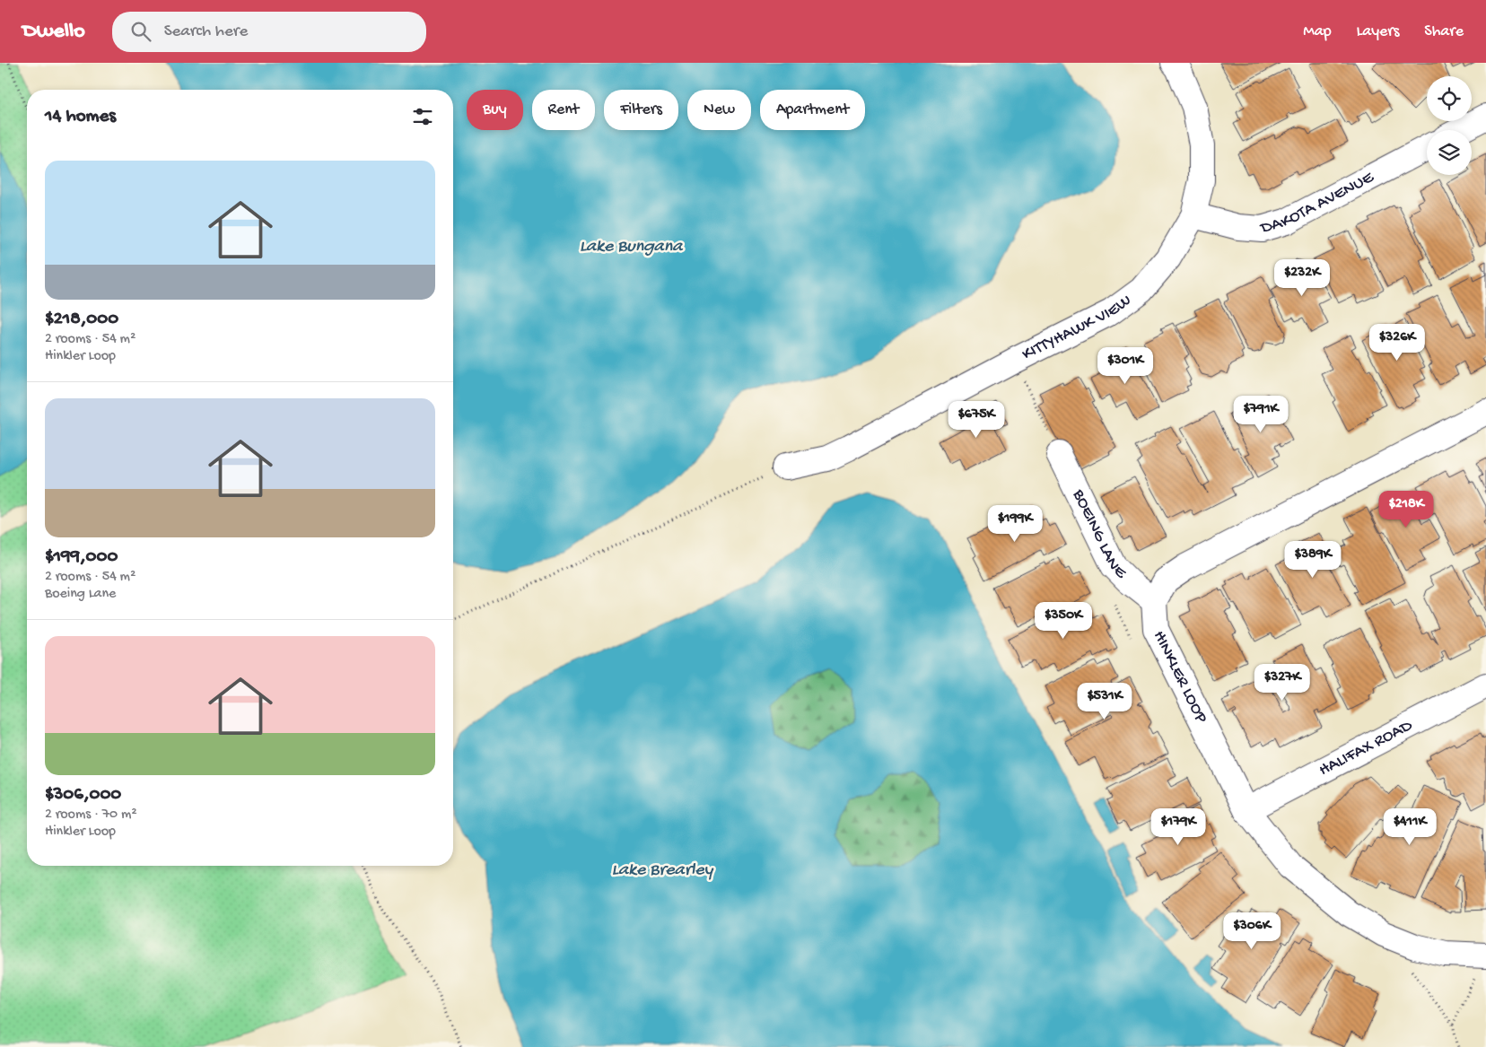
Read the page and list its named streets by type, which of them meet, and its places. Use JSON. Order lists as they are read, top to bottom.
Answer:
{
  "streets": {
    "street": [
      "DAKOTA AVENUE",
      "KITTYHAWK VIEW",
      "BOEING LANE",
      "HINKLER LOOP",
      "HALIFAX ROAD"
    ]
  },
  "crossings": [
    ["DAKOTA AVENUE", "KITTYHAWK VIEW"],
    ["BOEING LANE", "HINKLER LOOP"],
    ["HINKLER LOOP", "HALIFAX ROAD"]
  ],
  "water": ["Lake Bungana", "Lake Brearley"],
  "page": {
    "header": "Dwello",
    "search": "Search here",
    "nav": ["Map", "Layers", "Share"],
    "chip": [
      "Buy",
      "Rent",
      "Filters",
      "New",
      "Apartment"
    ],
    "heading": "14 homes",
    "list": [
      {
        "name": "$218,000",
        "note": "2 rooms · 54 m² · Hinkler Loop"
      },
      {
        "name": "$199,000",
        "note": "2 rooms · 54 m² · Boeing Lane"
      },
      {
        "name": "$306,000",
        "note": "2 rooms · 70 m² · Hinkler Loop"
      }
    ],
    "price": [
      "$232K",
      "$326K",
      "$301K",
      "$791K",
      "$675K",
      "$218K",
      "$199K",
      "$389K",
      "$350K",
      "$327K",
      "$531K",
      "$179K",
      "$411K",
      "$306K"
    ]
  }
}
